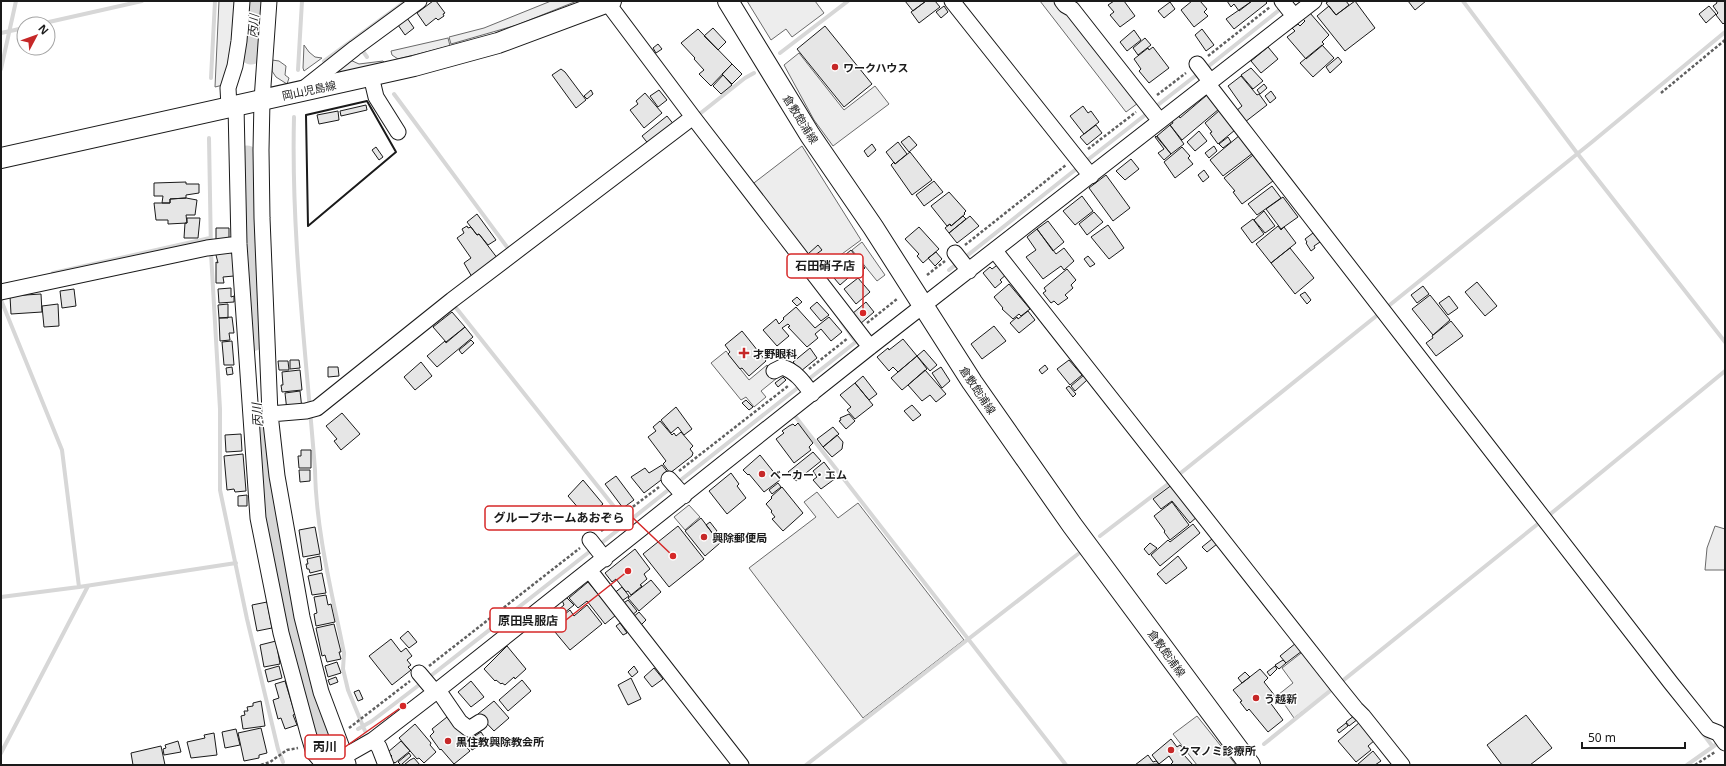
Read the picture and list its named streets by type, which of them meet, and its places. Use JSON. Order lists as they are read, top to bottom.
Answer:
{
  "streets": {
    "main road": ["岡山児島線", "倉敷飽浦線"]
  },
  "water": ["丙川"],
  "places": {
    "other": [
      "ワークハウス",
      "石田硝子店",
      "ベーカー・エム",
      "興除郵便局",
      "グループホームあおぞら",
      "原田呉服店",
      "う越新",
      "丙川",
      "黒住教興除教会所",
      "クマノミ診療所"
    ],
    "health": ["才野眼科"]
  },
  "scale_bar": "50 m",
  "north": "top right"
}
